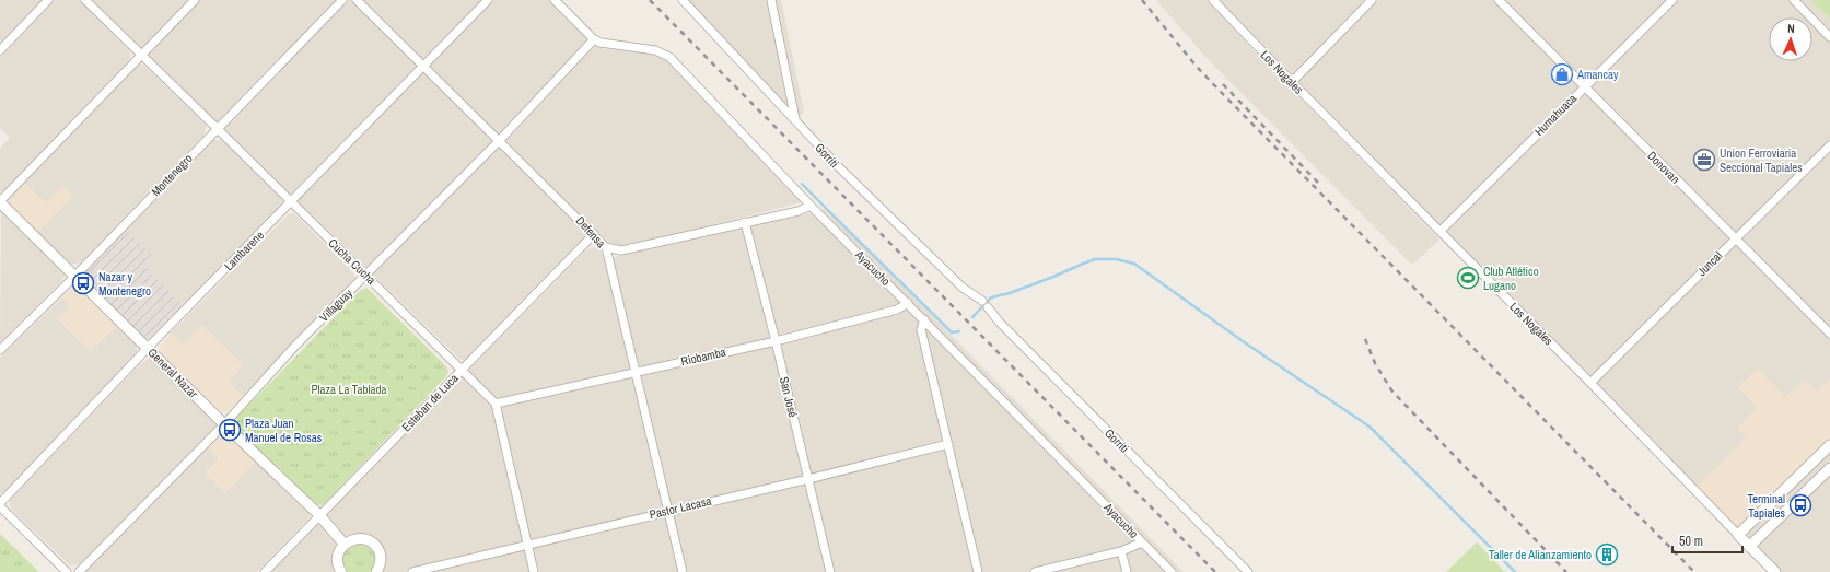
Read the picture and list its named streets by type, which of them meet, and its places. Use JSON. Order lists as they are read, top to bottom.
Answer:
{
  "streets": {
    "street": [
      "Los Nogales",
      "Humahuaca",
      "Gorriti",
      "Donovan",
      "Montenegro",
      "Defensa",
      "Lambarene",
      "Cucha Cucha",
      "Juncal",
      "Ayacucho",
      "Villaguay",
      "Riobamba",
      "General Nazar",
      "San José",
      "Esteban de Luca",
      "Pastor Lacasa"
    ]
  },
  "crossings": [
    ["Los Nogales", "Humahuaca"],
    ["Los Nogales", "Juncal"],
    ["Humahuaca", "Donovan"],
    ["Donovan", "Juncal"],
    ["Montenegro", "Cucha Cucha"],
    ["Montenegro", "General Nazar"],
    ["Defensa", "Lambarene"],
    ["Defensa", "Villaguay"],
    ["Defensa", "Riobamba"],
    ["Defensa", "Esteban de Luca"],
    ["Defensa", "Pastor Lacasa"],
    ["Lambarene", "Cucha Cucha"],
    ["Lambarene", "General Nazar"],
    ["Cucha Cucha", "Villaguay"],
    ["Cucha Cucha", "Riobamba"],
    ["Cucha Cucha", "Esteban de Luca"],
    ["Ayacucho", "Villaguay"],
    ["Ayacucho", "Riobamba"],
    ["Villaguay", "General Nazar"],
    ["Riobamba", "San José"],
    ["General Nazar", "Esteban de Luca"],
    ["San José", "Pastor Lacasa"]
  ],
  "parks": ["Plaza La Tablada"],
  "places": {
    "shop": ["Amancay"],
    "office": ["Union Ferroviaria Seccional Tapiales"],
    "sports": ["Club Atlético Lugano"],
    "bus stop": ["Nazar y Montenegro", "Plaza Juan Manuel de Rosas", "Terminal Tapiales"],
    "building": ["Taller de Alianzamiento"]
  },
  "scale_bar": "50 m",
  "north": "top"
}
